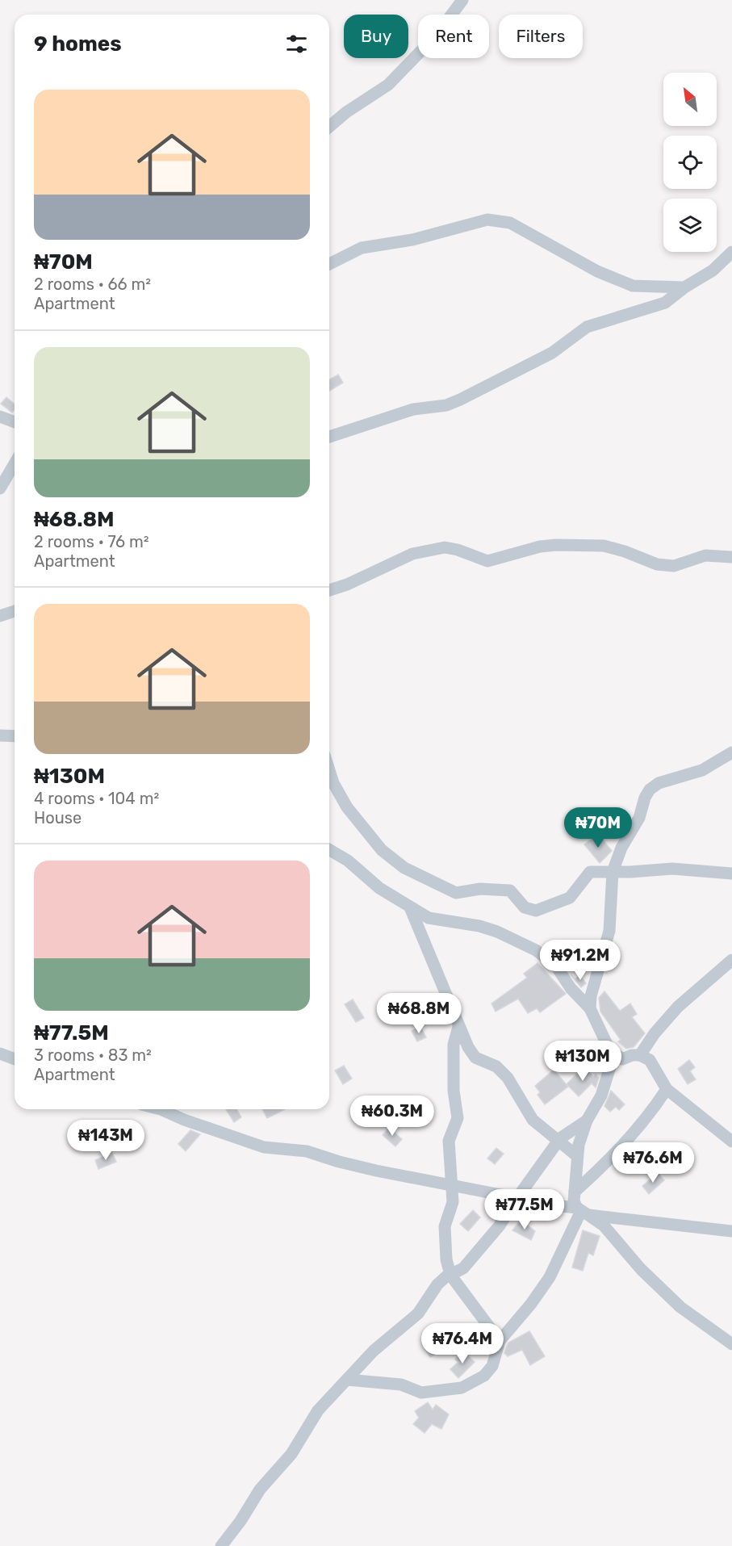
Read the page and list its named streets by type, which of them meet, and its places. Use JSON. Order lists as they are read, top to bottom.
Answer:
{
  "north": "top left",
  "page": {
    "chip": ["Buy", "Rent", "Filters"],
    "heading": "9 homes",
    "list": [
      {
        "name": "₦70M",
        "note": "2 rooms · 66 m² · Apartment"
      },
      {
        "name": "₦68.8M",
        "note": "2 rooms · 76 m² · Apartment"
      },
      {
        "name": "₦130M",
        "note": "4 rooms · 104 m² · House"
      },
      {
        "name": "₦77.5M",
        "note": "3 rooms · 83 m² · Apartment"
      }
    ],
    "price": [
      "₦70M",
      "₦91.2M",
      "₦68.8M",
      "₦130M",
      "₦60.3M",
      "₦143M",
      "₦76.6M",
      "₦77.5M",
      "₦76.4M"
    ]
  }
}
